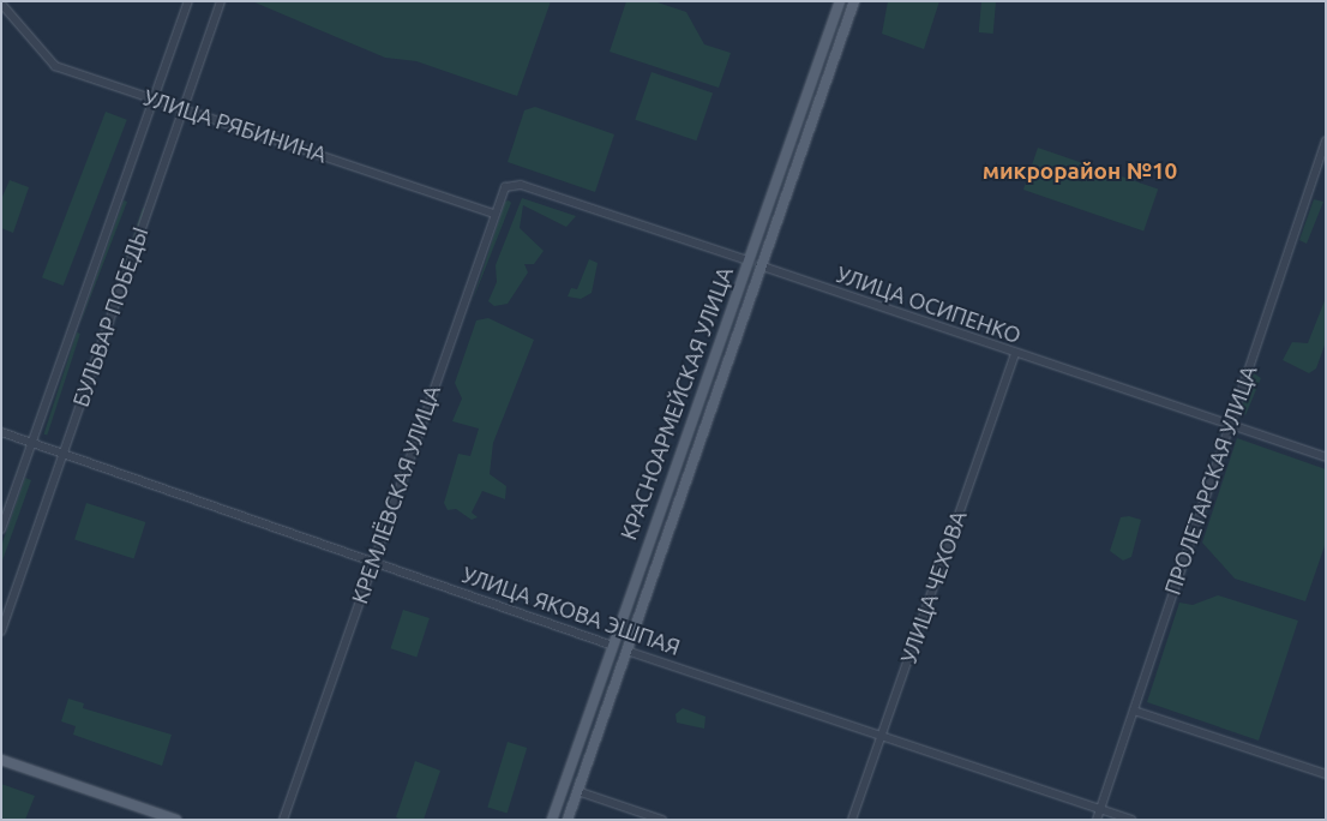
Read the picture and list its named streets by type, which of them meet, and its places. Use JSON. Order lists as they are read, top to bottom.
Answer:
{
  "streets": {
    "main road": ["УЛИЦА ОСИПЕНКО", "КРАСНОАРМЕЙСКАЯ УЛИЦА", "УЛИЦА ЯКОВА ЭШПАЯ"],
    "street": [
      "УЛИЦА РЯБИНИНА",
      "БУЛЬВАР ПОБЕДЫ",
      "ПРОЛЕТАРСКАЯ УЛИЦА",
      "КРЕМЛЁВСКАЯ УЛИЦА",
      "УЛИЦА ЧЕХОВА"
    ]
  },
  "crossings": [
    ["УЛИЦА РЯБИНИНА", "БУЛЬВАР ПОБЕДЫ"],
    ["УЛИЦА РЯБИНИНА", "КРЕМЛЁВСКАЯ УЛИЦА"],
    ["УЛИЦА ОСИПЕНКО", "КРАСНОАРМЕЙСКАЯ УЛИЦА"],
    ["УЛИЦА ОСИПЕНКО", "ПРОЛЕТАРСКАЯ УЛИЦА"],
    ["УЛИЦА ОСИПЕНКО", "КРЕМЛЁВСКАЯ УЛИЦА"],
    ["УЛИЦА ОСИПЕНКО", "УЛИЦА ЧЕХОВА"],
    ["БУЛЬВАР ПОБЕДЫ", "УЛИЦА ЯКОВА ЭШПАЯ"],
    ["КРАСНОАРМЕЙСКАЯ УЛИЦА", "УЛИЦА ЯКОВА ЭШПАЯ"],
    ["ПРОЛЕТАРСКАЯ УЛИЦА", "УЛИЦА ЯКОВА ЭШПАЯ"],
    ["КРЕМЛЁВСКАЯ УЛИЦА", "УЛИЦА ЯКОВА ЭШПАЯ"],
    ["УЛИЦА ЧЕХОВА", "УЛИЦА ЯКОВА ЭШПАЯ"]
  ],
  "districts": ["микрорайон №10"]
}
